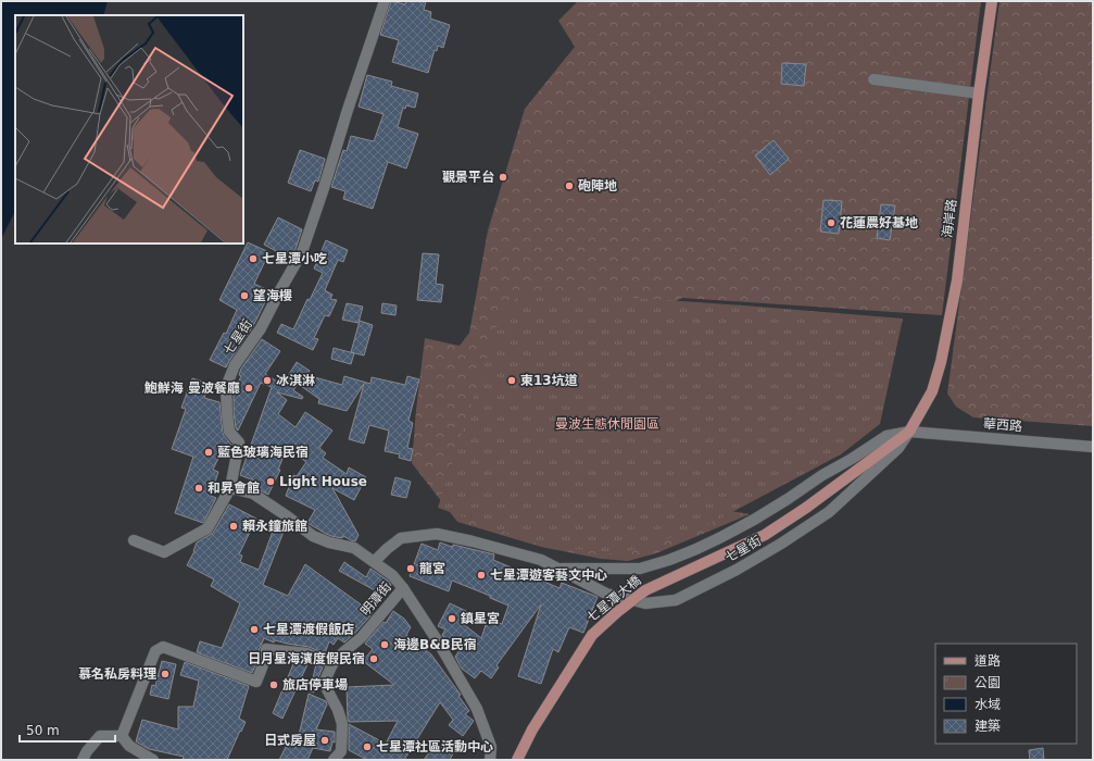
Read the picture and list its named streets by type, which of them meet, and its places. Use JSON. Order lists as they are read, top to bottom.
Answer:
{
  "streets": {
    "main road": ["海岸路", "七星潭大橋"],
    "street": ["七星街", "華西路", "明潭街"]
  },
  "crossings": [
    ["海岸路", "七星街"],
    ["海岸路", "華西路"],
    ["海岸路", "七星潭大橋"],
    ["七星街", "華西路"],
    ["七星街", "七星潭大橋"],
    ["華西路", "七星潭大橋"]
  ],
  "parks": ["曼波生態休閒園區"],
  "places": [
    "觀景平台",
    "砲陣地",
    "花蓮農好基地",
    "七星潭小吃",
    "望海樓",
    "冰淇淋",
    "東13坑道",
    "鮑鮮海 曼波餐廳",
    "藍色玻璃海民宿",
    "Light House",
    "和昇會館",
    "賴永鐘旅館",
    "龍宮",
    "七星潭遊客藝文中心",
    "鎮星宮",
    "七星潭渡假飯店",
    "海邊B&B民宿",
    "日月星海濱度假民宿",
    "慕名私房料理",
    "旅店停車場",
    "日式房屋",
    "七星潭社區活動中心"
  ],
  "legend": [
    "道路",
    "公園",
    "水域",
    "建築"
  ],
  "scale_bar": "50 m"
}
